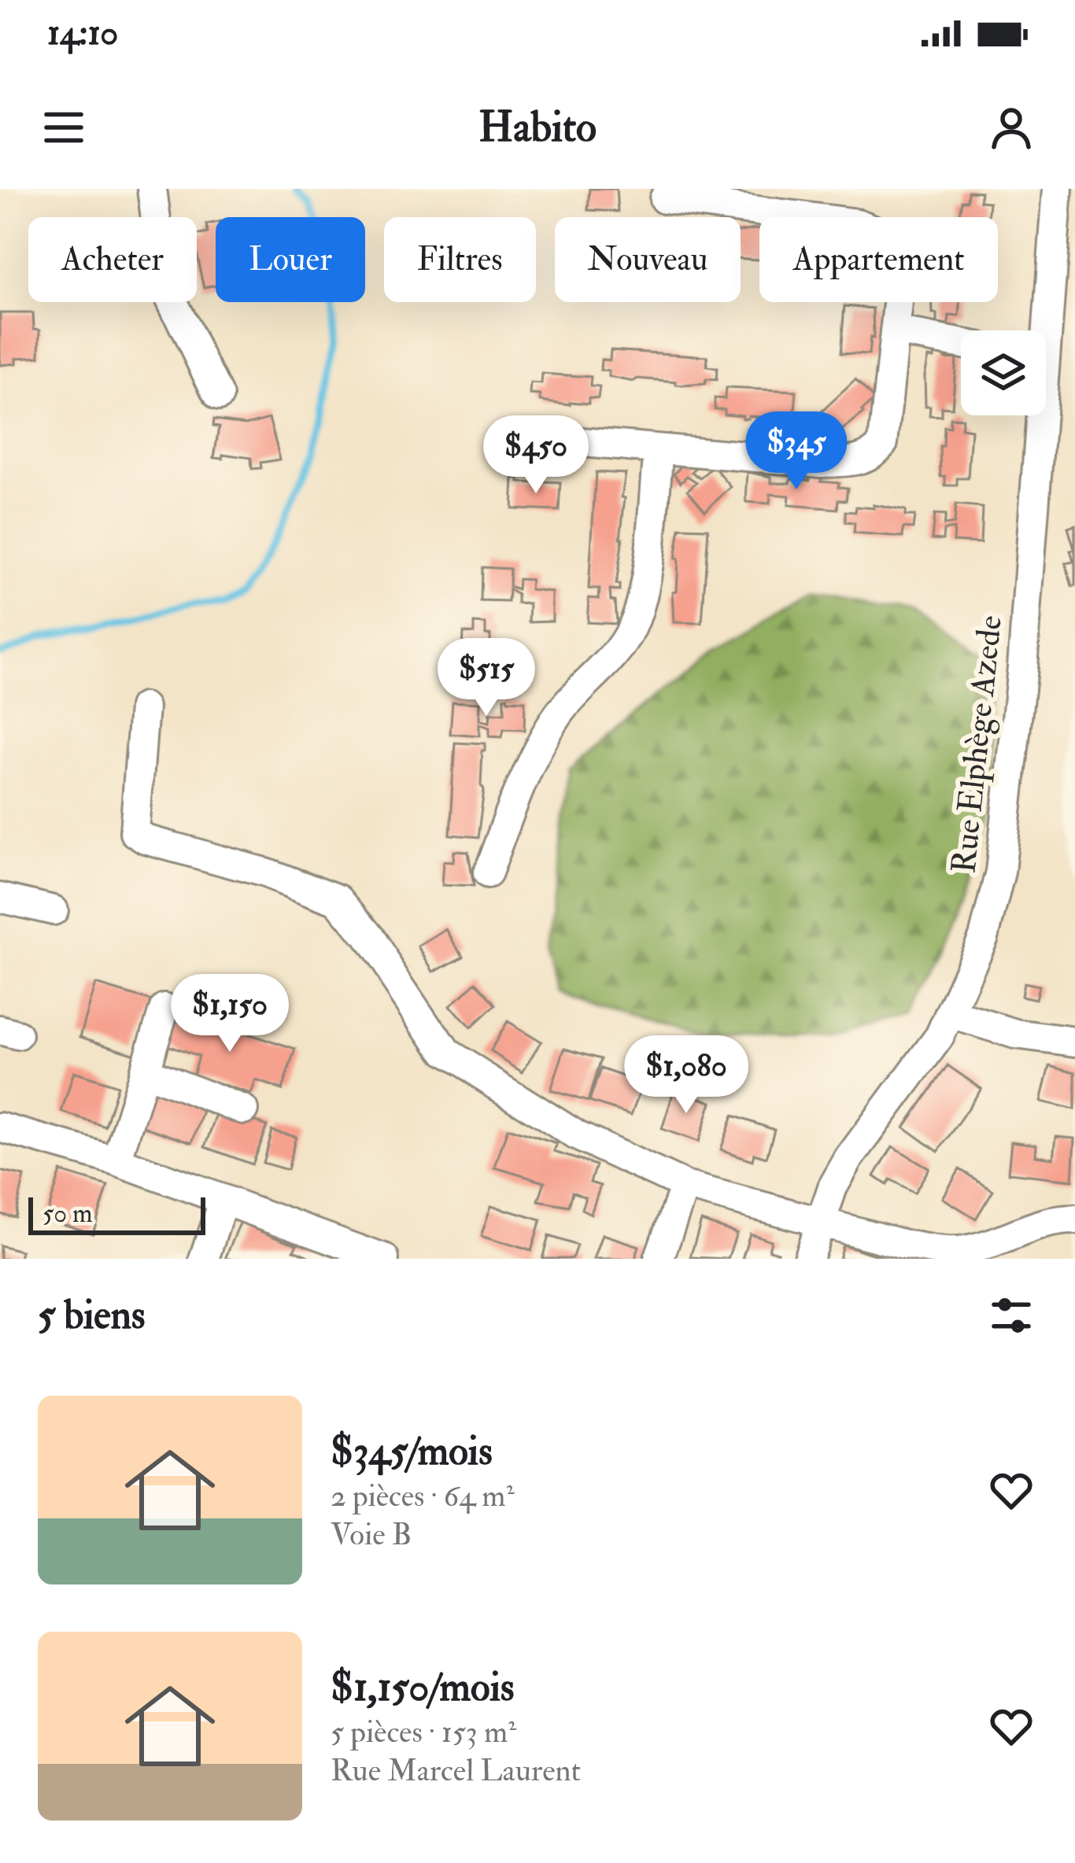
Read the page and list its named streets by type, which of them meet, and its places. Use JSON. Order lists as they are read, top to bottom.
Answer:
{
  "streets": {
    "street": ["Rue Elphège Azede"]
  },
  "scale_bar": "50 m",
  "page": {
    "status": "14:10",
    "header": "Habito",
    "chip": [
      "Acheter",
      "Louer",
      "Filtres",
      "Nouveau",
      "Appartement"
    ],
    "price": [
      "$345",
      "$450",
      "$515",
      "$1,150",
      "$1,080"
    ],
    "scale": "50 m",
    "heading": "5 biens",
    "list": [
      {
        "name": "$345/mois",
        "note": "2 pièces · 64 m² · Voie B"
      },
      {
        "name": "$1,150/mois",
        "note": "5 pièces · 153 m² · Rue Marcel Laurent"
      }
    ]
  }
}
